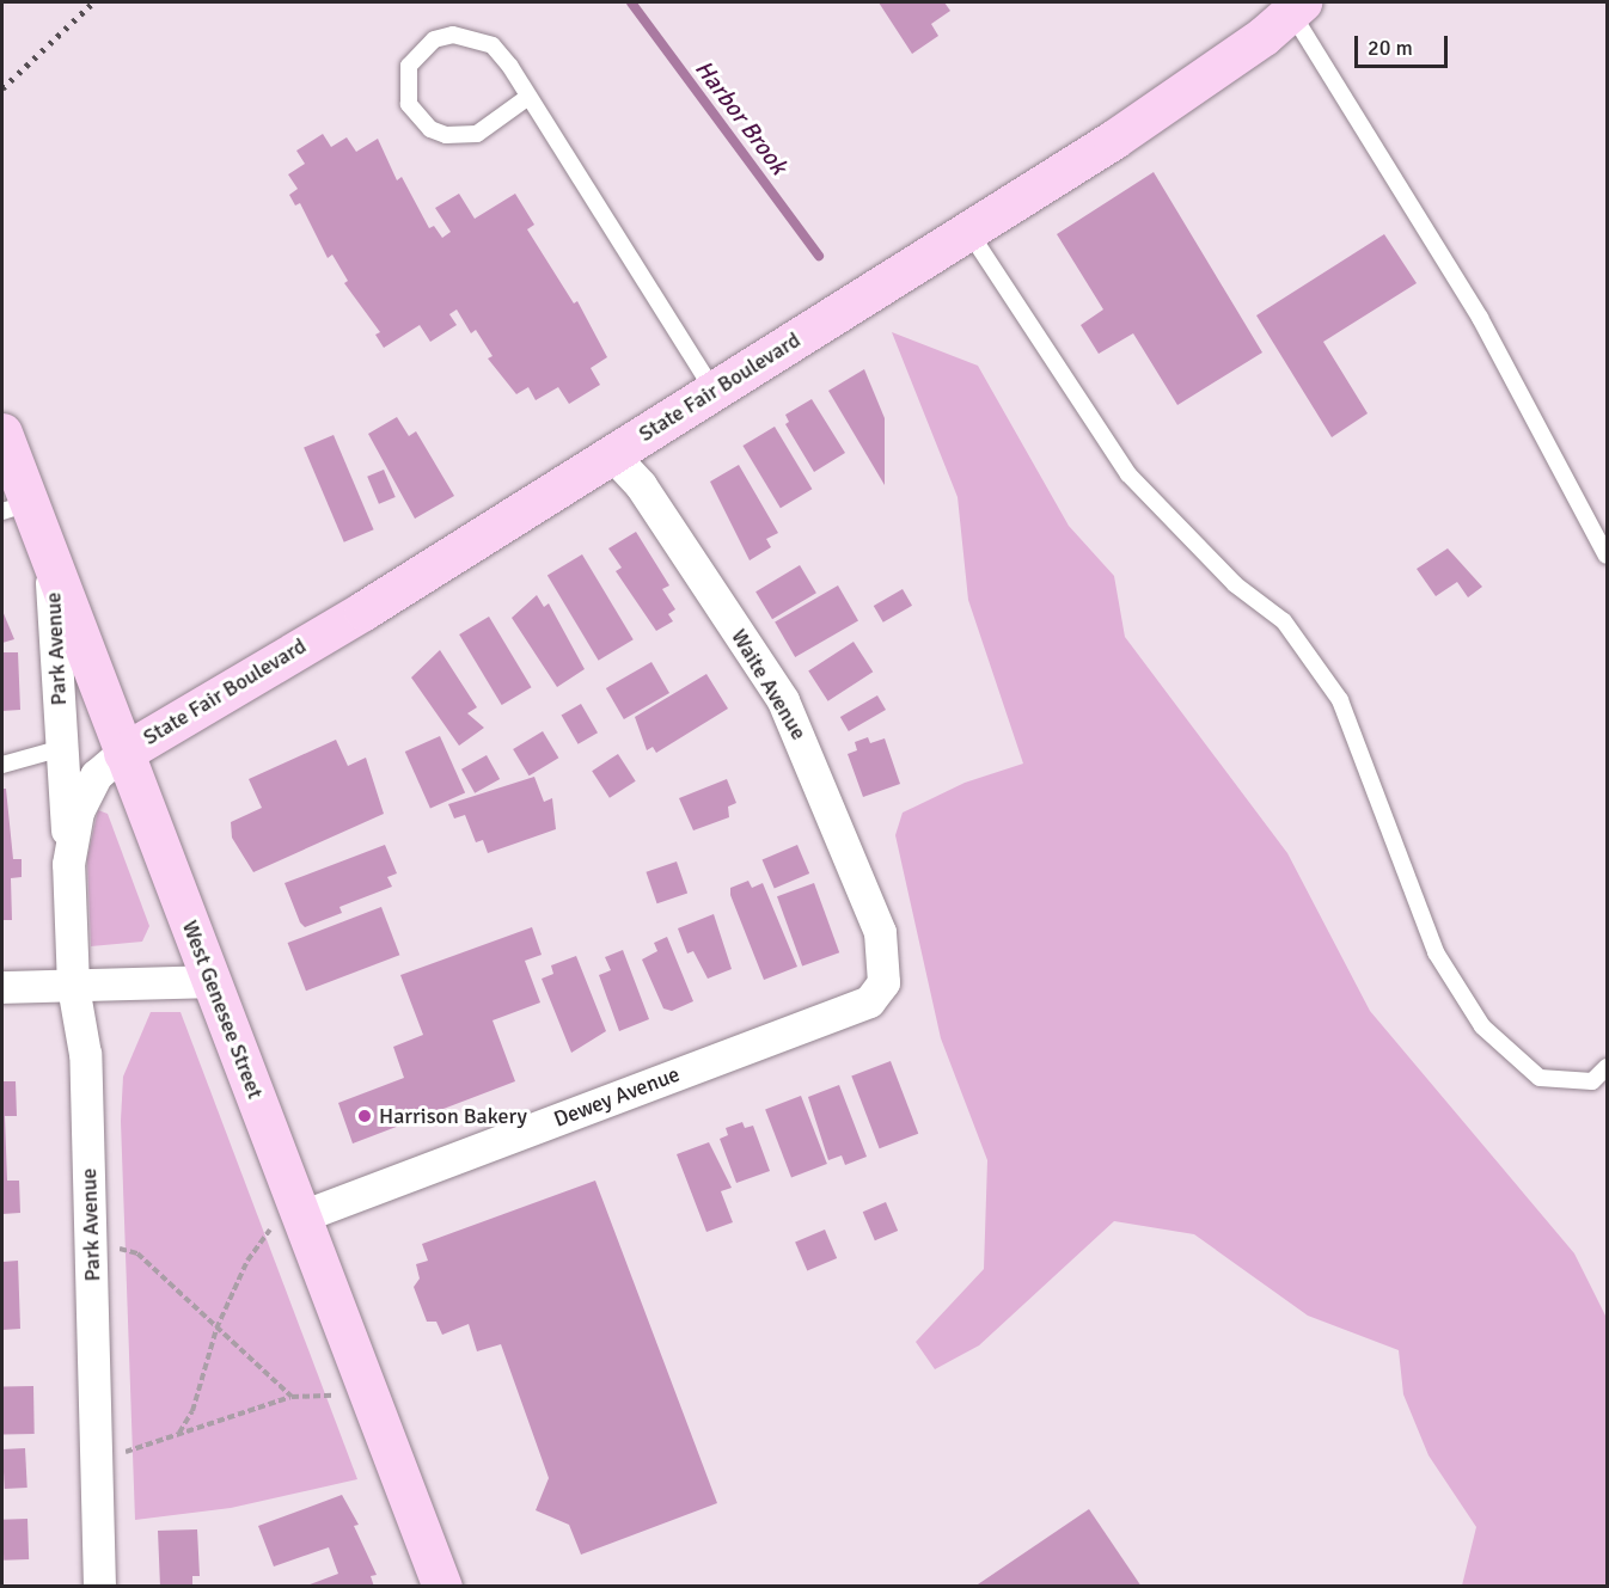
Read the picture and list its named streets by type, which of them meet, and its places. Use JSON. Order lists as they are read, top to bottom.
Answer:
{
  "streets": {
    "main road": ["State Fair Boulevard", "West Genesee Street"],
    "street": ["Park Avenue", "Waite Avenue", "Dewey Avenue"]
  },
  "crossings": [
    ["State Fair Boulevard", "Park Avenue"],
    ["State Fair Boulevard", "Waite Avenue"],
    ["State Fair Boulevard", "West Genesee Street"],
    ["Park Avenue", "West Genesee Street"],
    ["Waite Avenue", "Dewey Avenue"],
    ["West Genesee Street", "Dewey Avenue"]
  ],
  "water": ["Harbor Brook"],
  "places": ["Harrison Bakery"],
  "scale_bar": "20 m"
}
